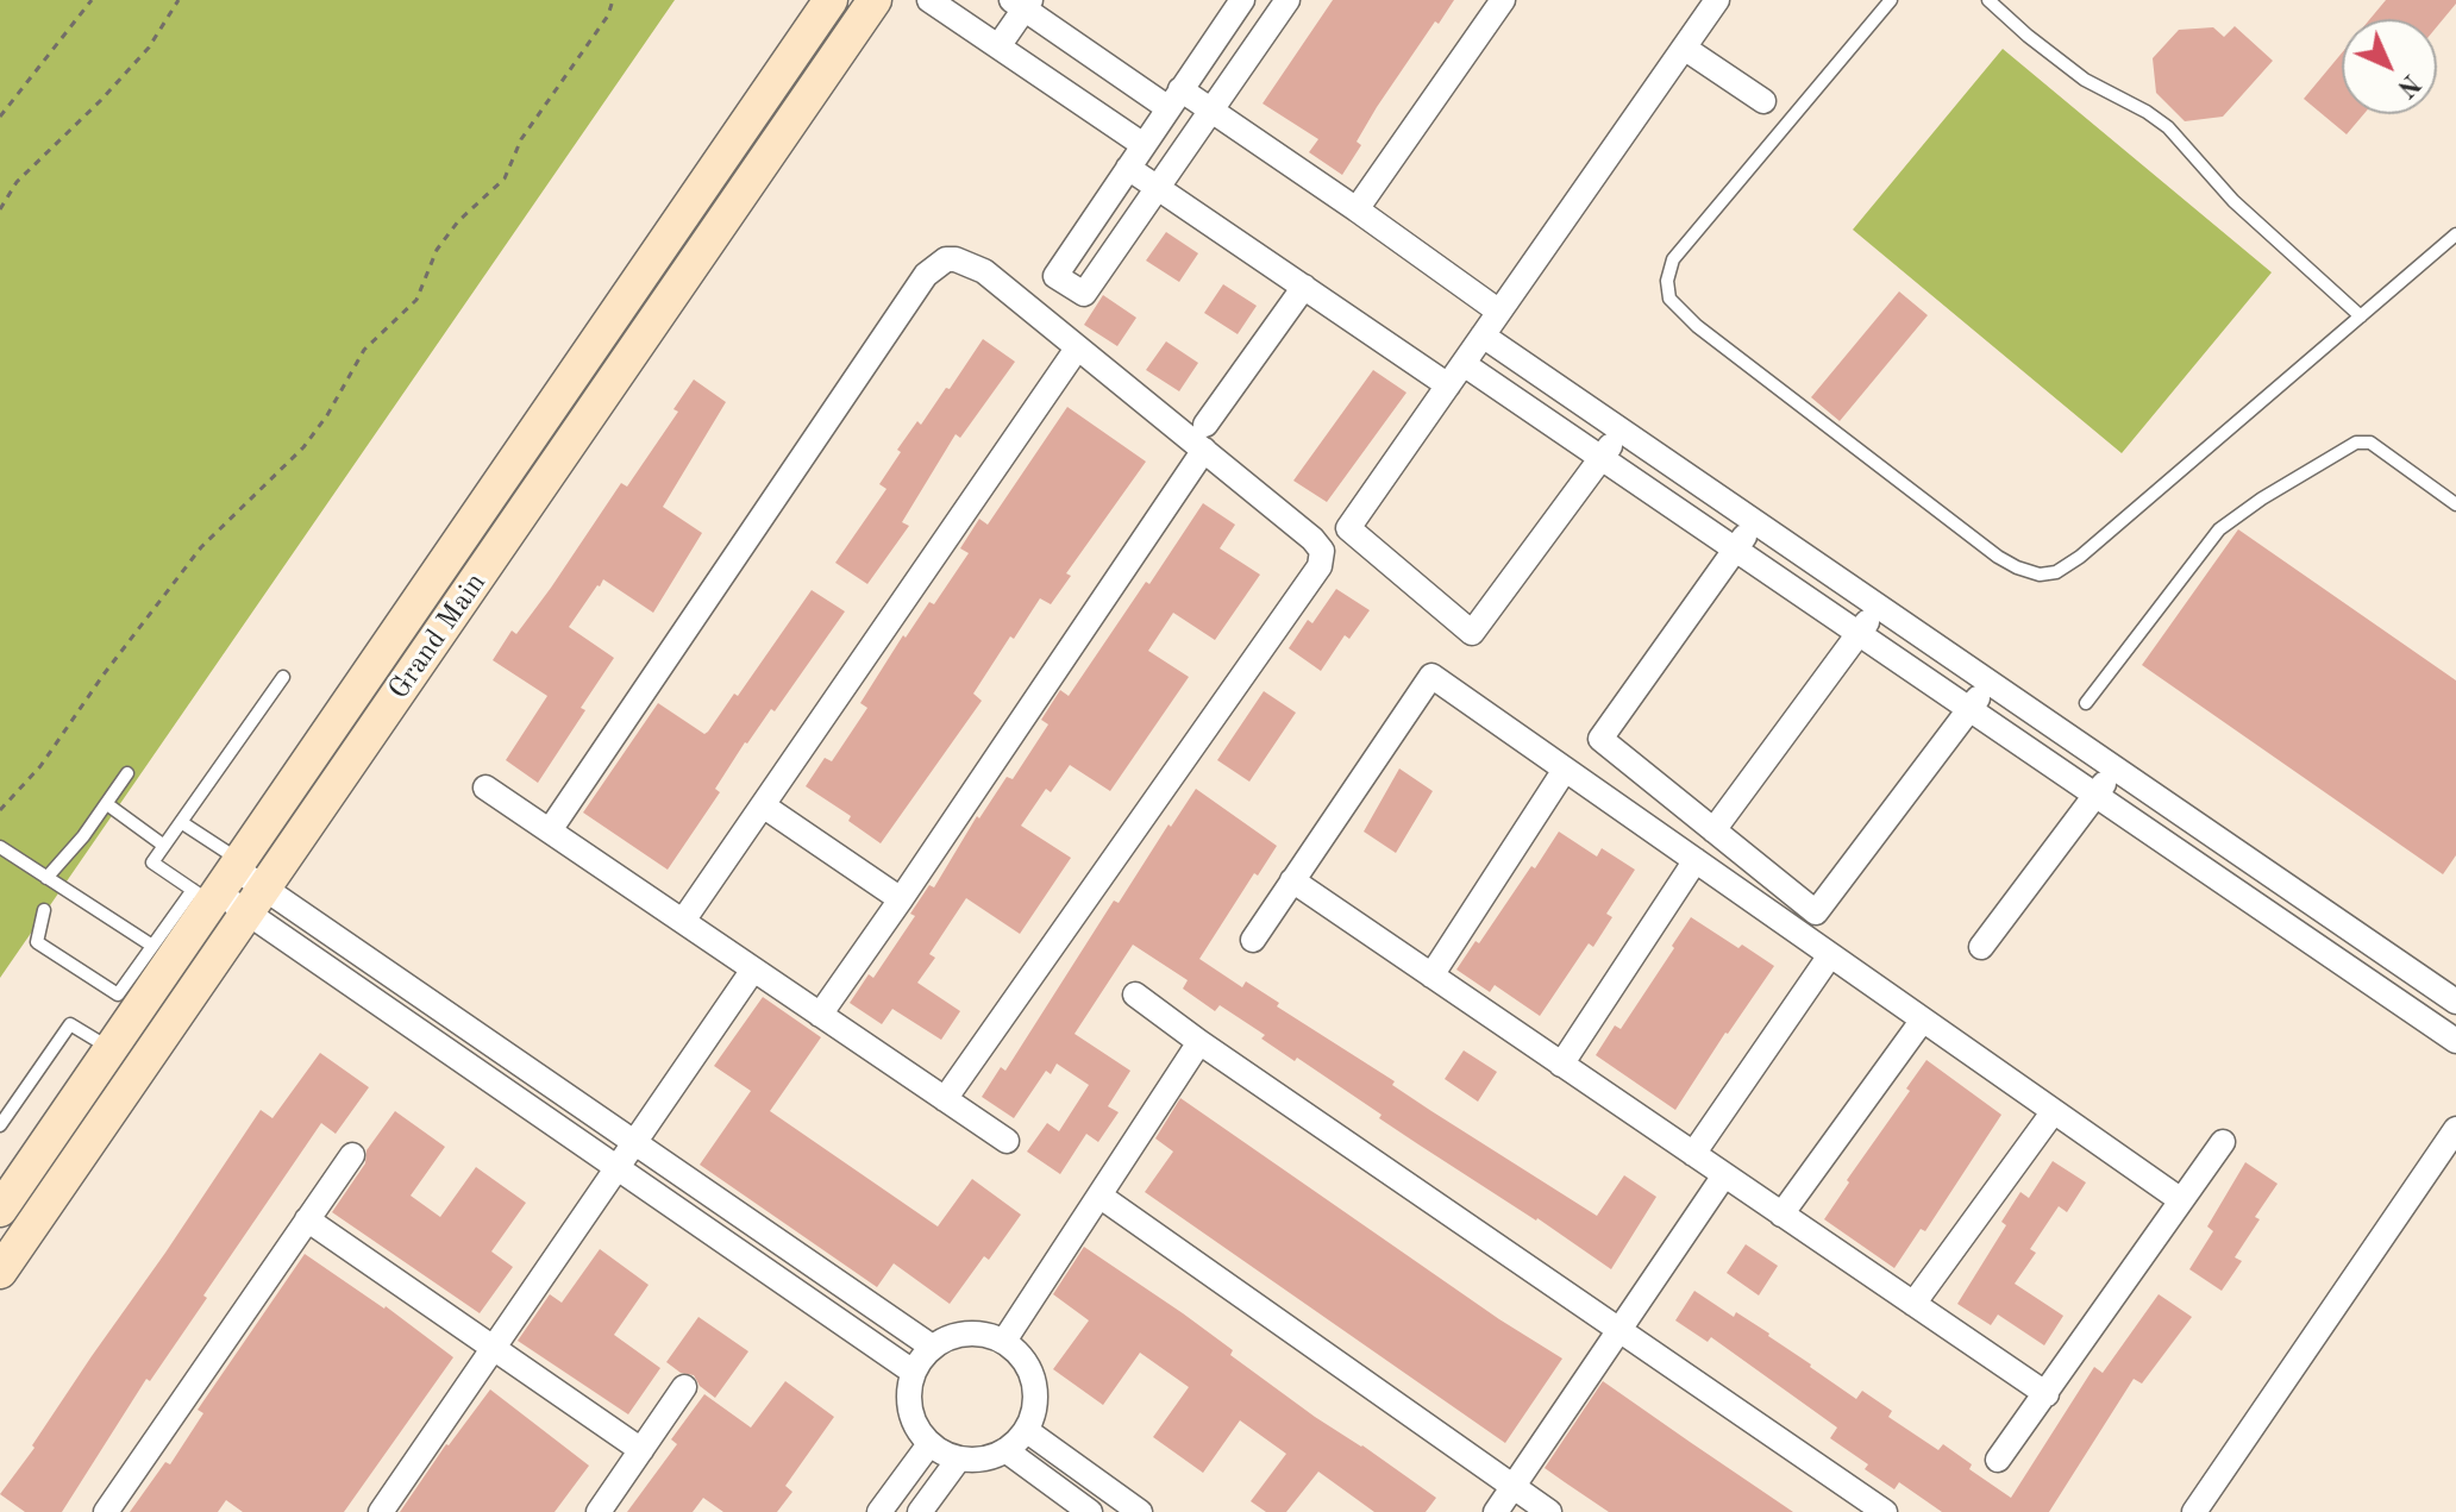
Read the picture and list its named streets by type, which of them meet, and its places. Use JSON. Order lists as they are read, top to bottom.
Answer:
{
  "streets": {
    "street": ["Grand Main"]
  },
  "north": "bottom right"
}
